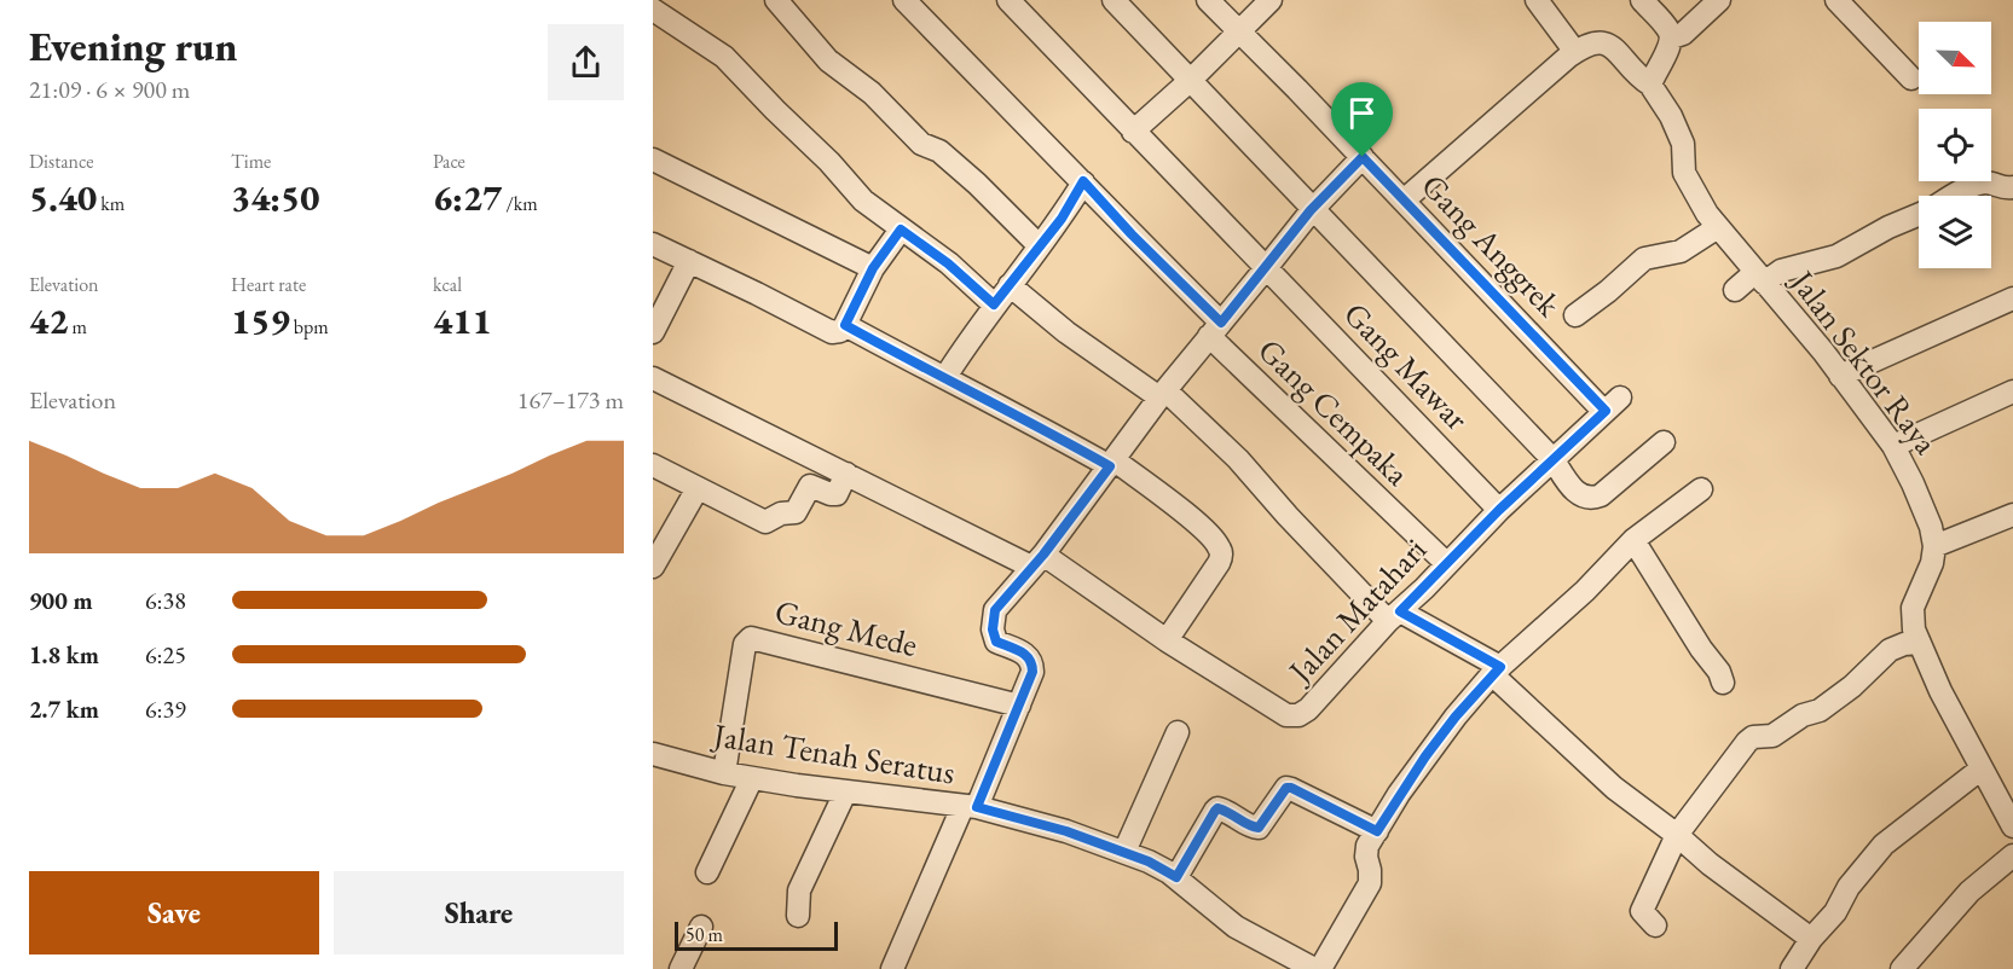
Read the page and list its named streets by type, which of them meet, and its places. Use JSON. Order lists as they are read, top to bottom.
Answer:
{
  "streets": {
    "street": [
      "Gang Anggrek",
      "Jalan Sektor Raya",
      "Gang Mawar",
      "Gang Cempaka",
      "Jalan Matahari",
      "Gang Mede",
      "Jalan Tenah Seratus"
    ]
  },
  "crossings": [
    ["Gang Anggrek", "Jalan Matahari"],
    ["Gang Mawar", "Jalan Matahari"],
    ["Gang Cempaka", "Jalan Matahari"],
    ["Gang Mede", "Jalan Tenah Seratus"]
  ],
  "scale_bar": "50 m",
  "north": "bottom right",
  "page": {
    "heading": ["Evening run", "21:09 · 6 × 900 m"],
    "stats": [
      ["Distance", "5.40 km"],
      ["Time", "34:50"],
      ["Pace", "6:27 /km"],
      ["Elevation", "42 m"],
      ["Heart rate", "159 bpm"],
      ["kcal", "411"]
    ],
    "chart": ["Elevation", "167–173 m"],
    "list": [
      {
        "name": "900 m",
        "note": "6:38"
      },
      {
        "name": "1.8 km",
        "note": "6:25"
      },
      {
        "name": "2.7 km",
        "note": "6:39"
      }
    ],
    "buttons": ["Save", "Share"],
    "scale": "50 m"
  }
}
